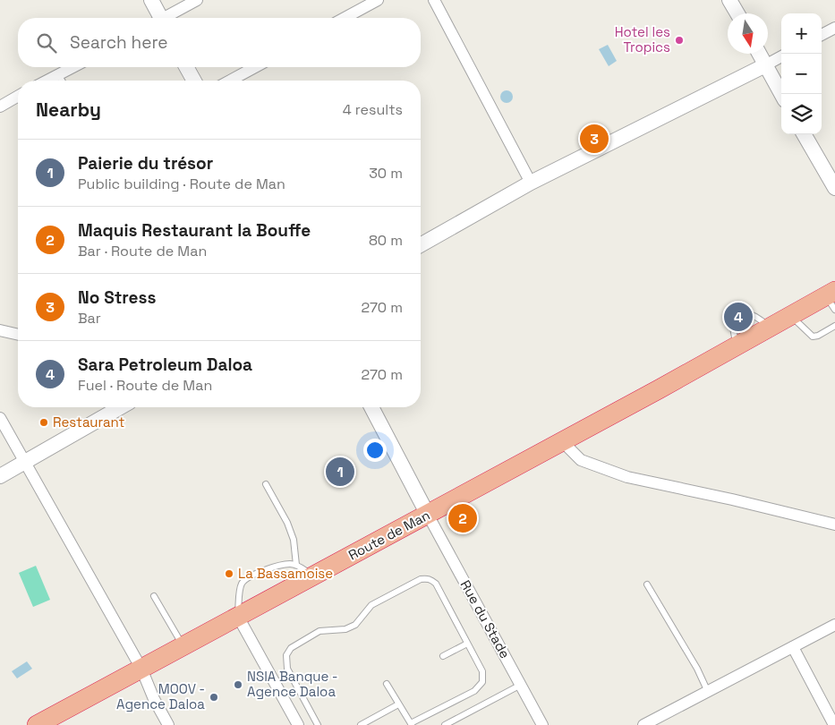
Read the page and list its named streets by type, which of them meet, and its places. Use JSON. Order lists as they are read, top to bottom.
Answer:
{
  "streets": {
    "highway": ["Route de Man"],
    "street": ["Rue du Stade"]
  },
  "crossings": [
    ["Route de Man", "Rue du Stade"]
  ],
  "places": [
    "Hotel les Tropics",
    "Restaurant",
    "La Bassamoise",
    "NSIA Banque - Agence Daloa",
    "MOOV - Agence Daloa"
  ],
  "north": "bottom",
  "page": {
    "map_buttons": ["+", "−"],
    "search": "Search here",
    "heading": ["Nearby", "4 results"],
    "pins": [
      "3",
      "4",
      "1",
      "2"
    ],
    "list": [
      {
        "mark": "1",
        "name": "Paierie du trésor",
        "note": "Public building · Route de Man",
        "value": "30 m"
      },
      {
        "mark": "2",
        "name": "Maquis Restaurant la Bouffe",
        "note": "Bar · Route de Man",
        "value": "80 m"
      },
      {
        "mark": "3",
        "name": "No Stress",
        "note": "Bar",
        "value": "270 m"
      },
      {
        "mark": "4",
        "name": "Sara Petroleum Daloa",
        "note": "Fuel · Route de Man",
        "value": "270 m"
      }
    ]
  }
}
